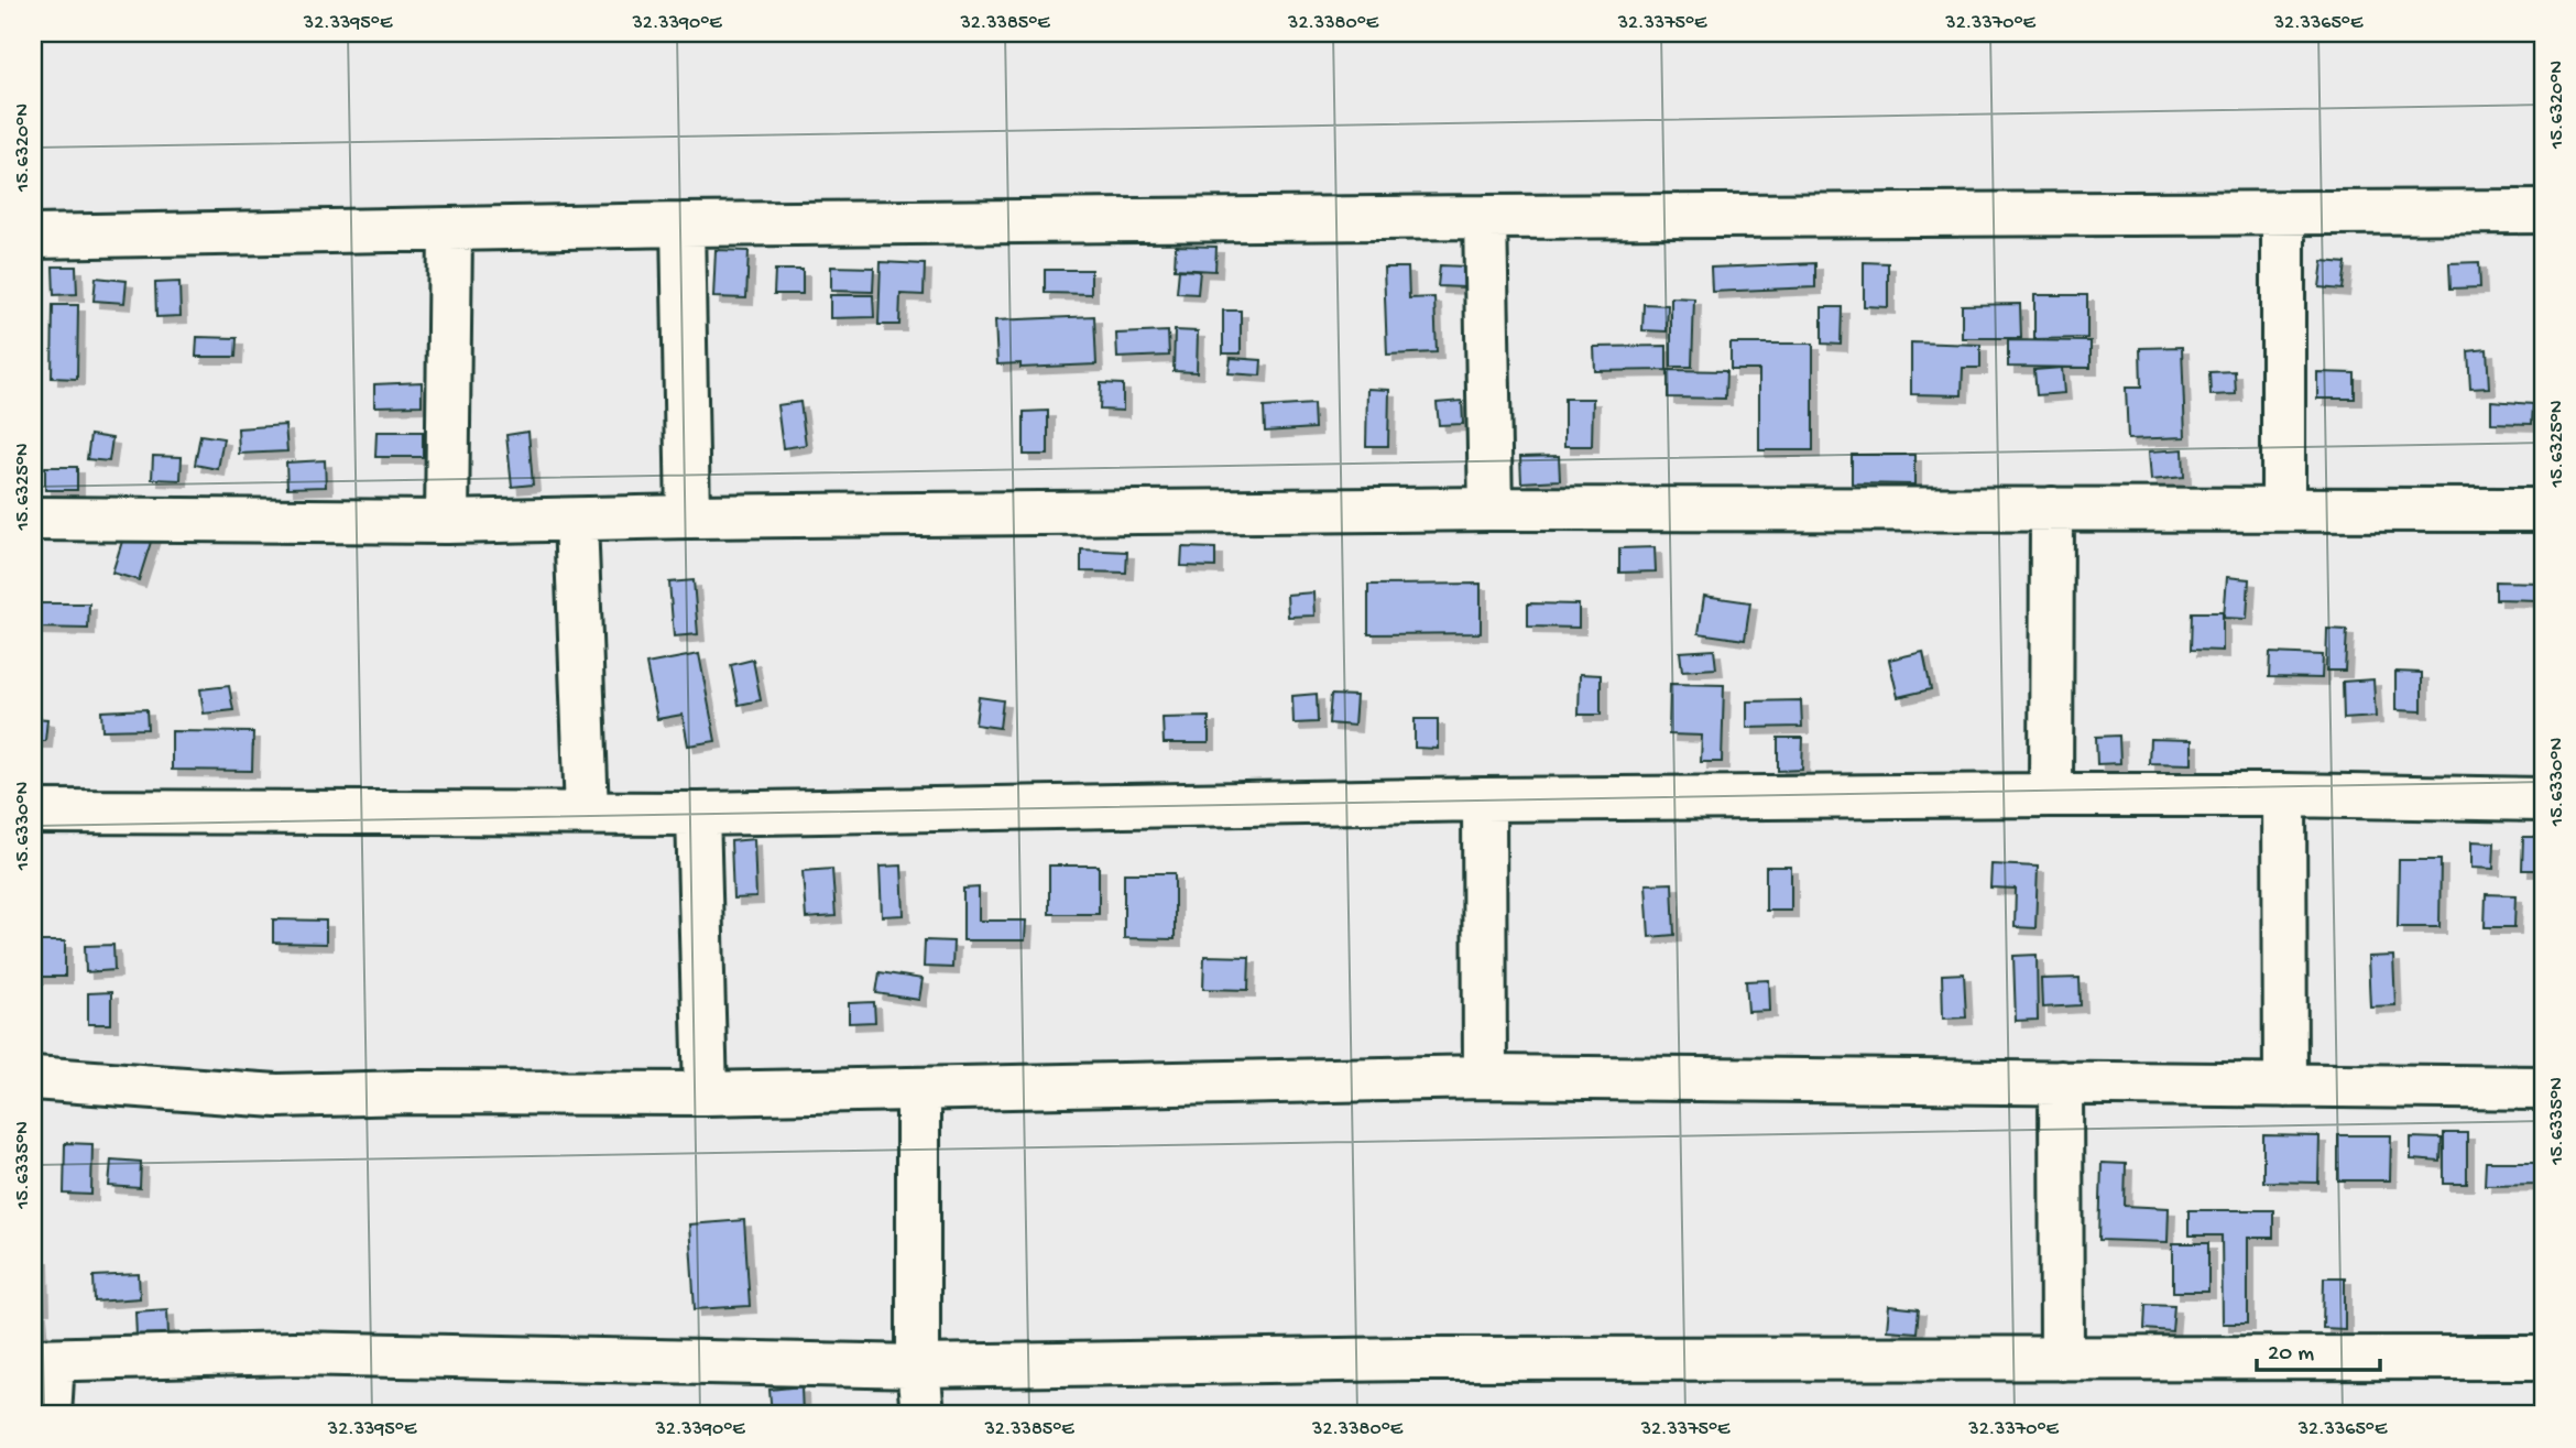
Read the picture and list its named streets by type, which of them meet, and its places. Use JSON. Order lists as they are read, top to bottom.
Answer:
{
  "scale_bar": "20 m",
  "coordinates": [
    "32.3395°E",
    "32.3390°E",
    "32.3385°E",
    "32.3380°E",
    "32.3375°E",
    "32.3370°E",
    "32.3365°E",
    "15.6320°N",
    "15.6325°N",
    "15.6330°N",
    "15.6335°N"
  ]
}
